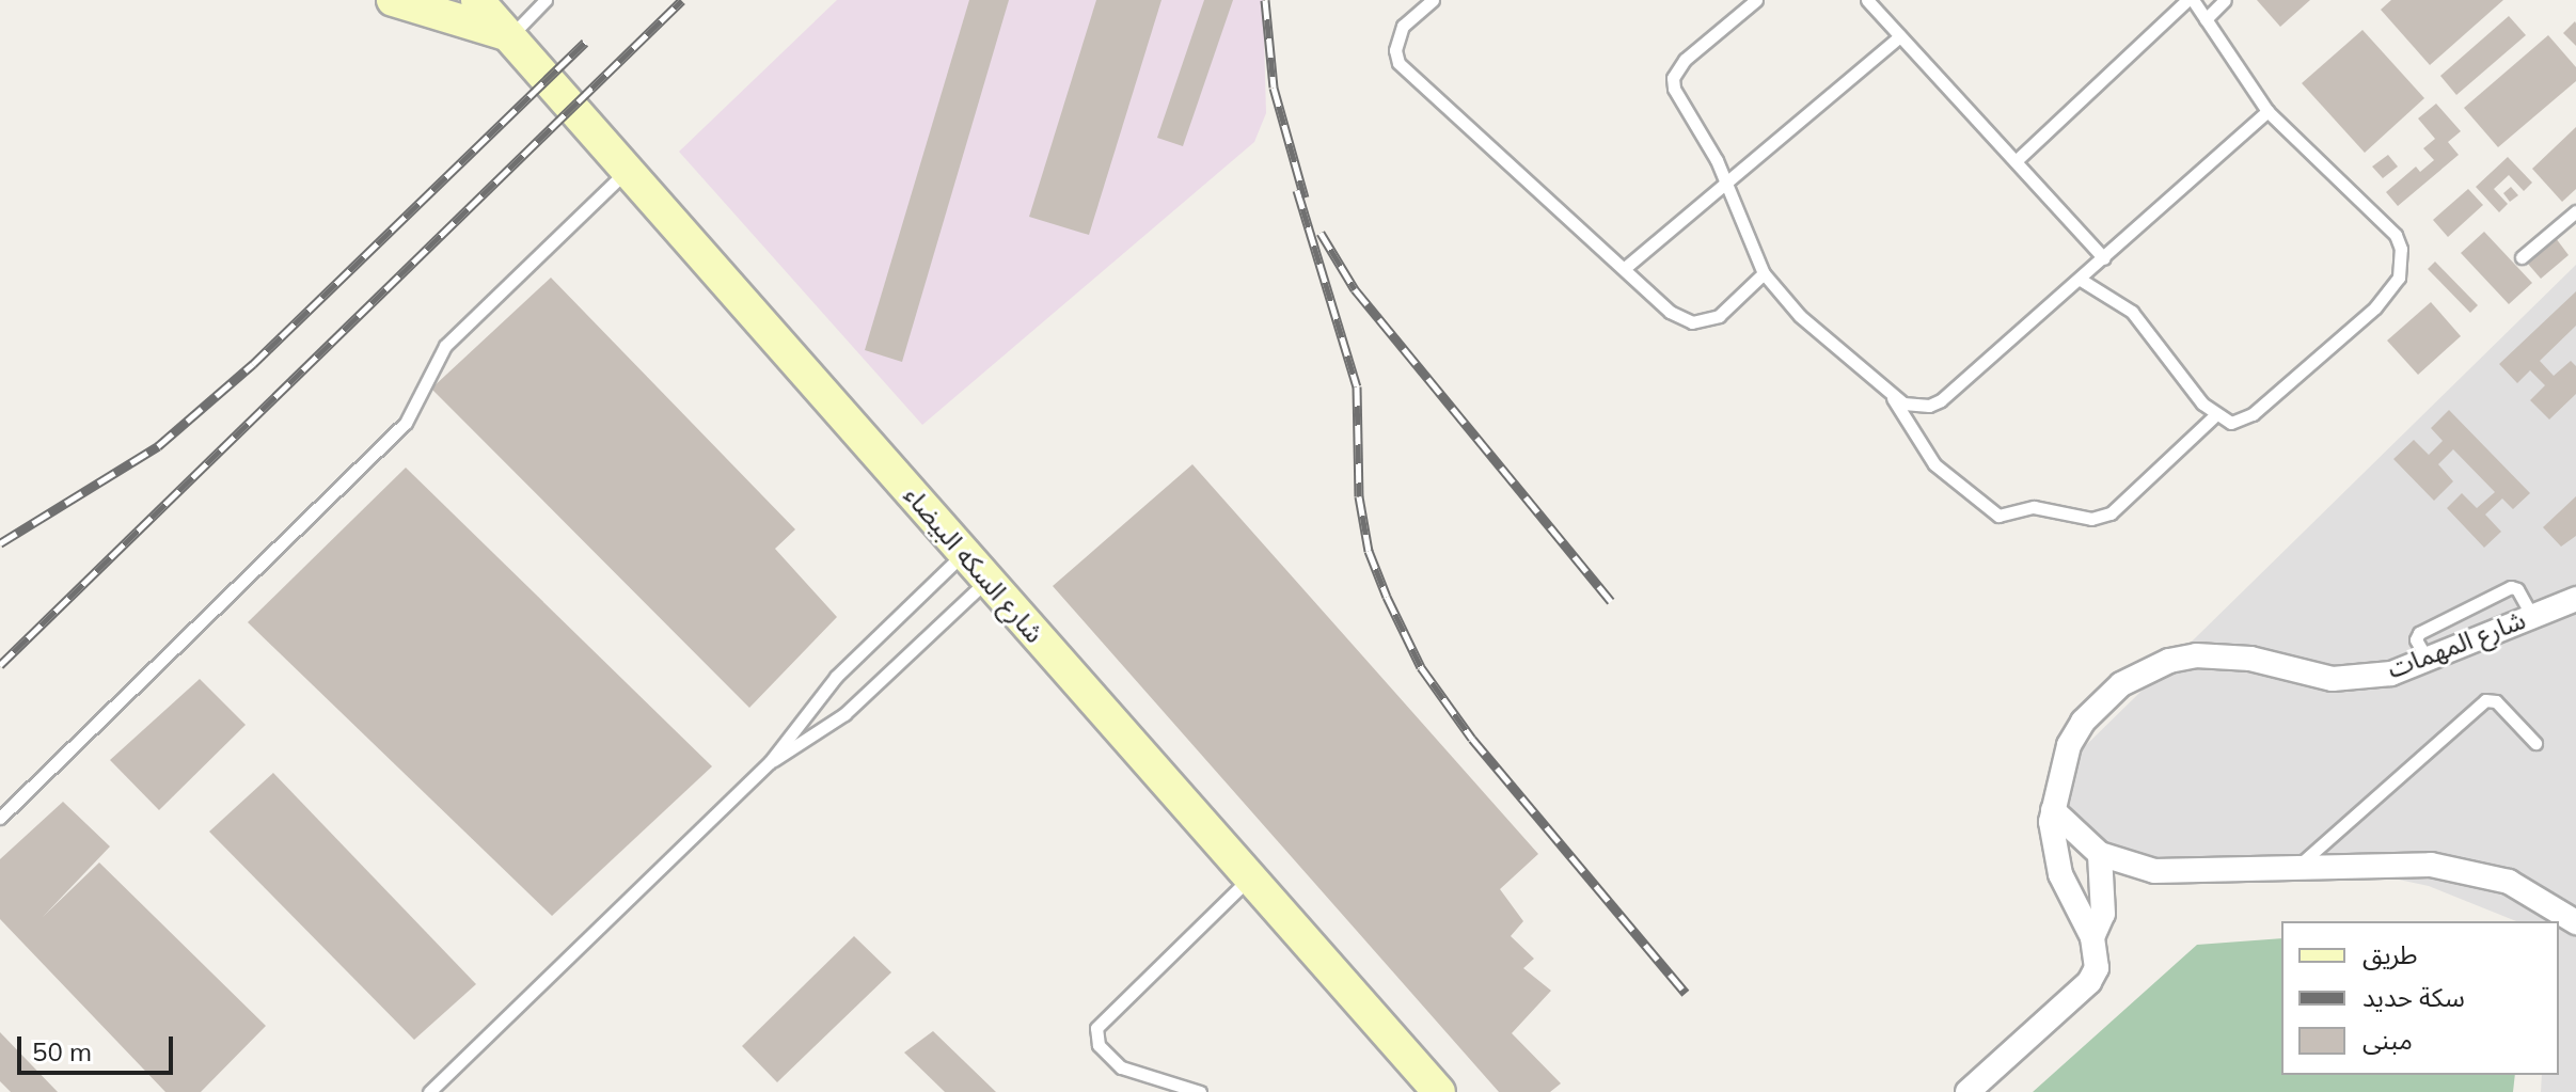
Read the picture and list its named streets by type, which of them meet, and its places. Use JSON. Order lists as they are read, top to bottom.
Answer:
{
  "streets": {
    "street": ["شارع السكه البيضاء", "شارع المهمات"]
  },
  "legend": ["طريق", "سكة حديد", "مبنى"],
  "scale_bar": "50 m"
}
